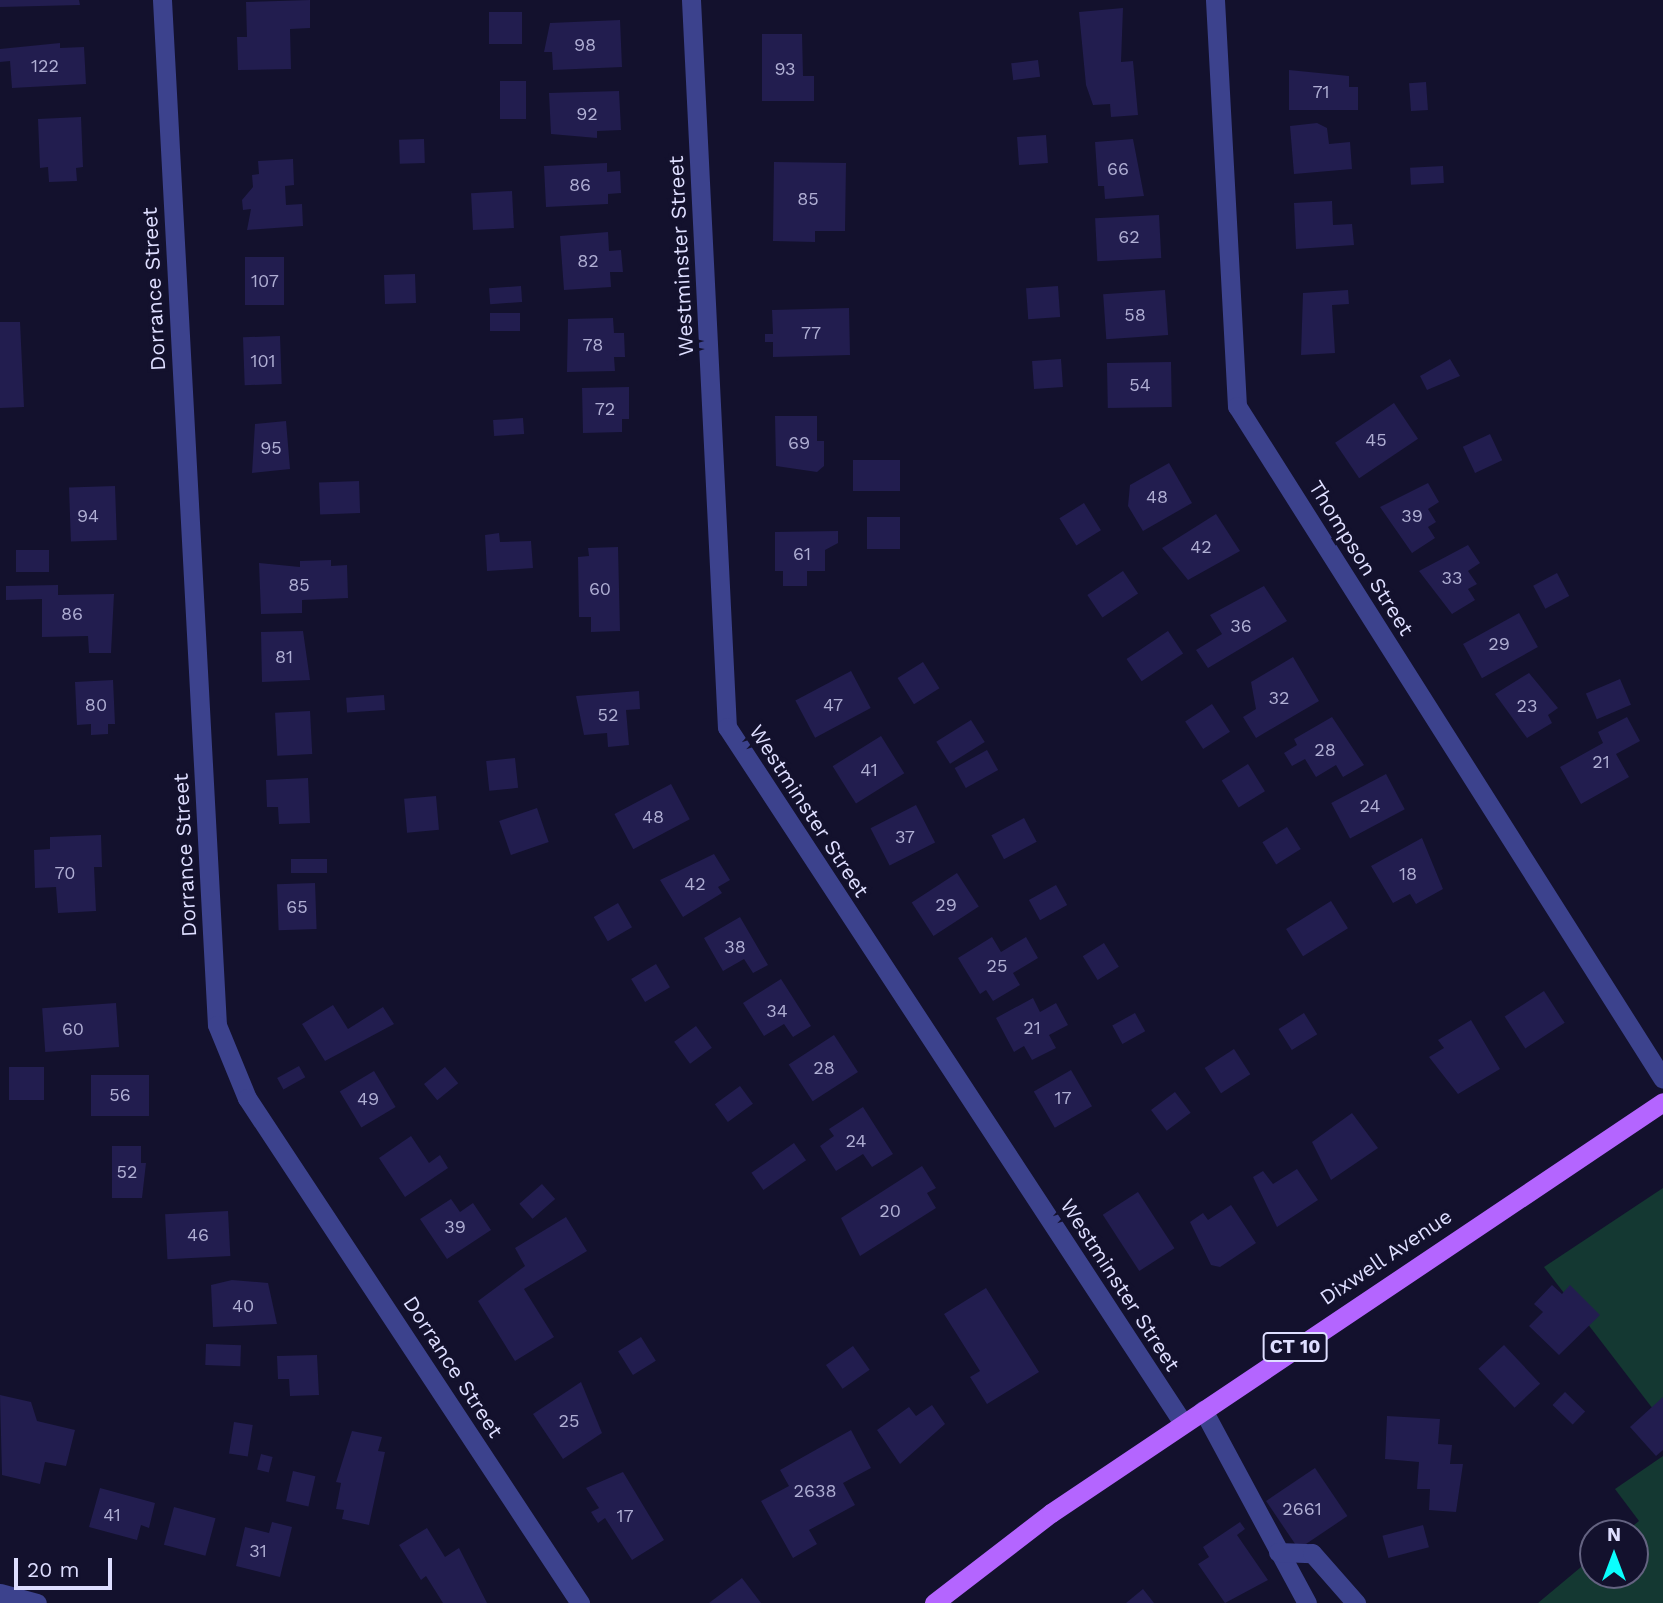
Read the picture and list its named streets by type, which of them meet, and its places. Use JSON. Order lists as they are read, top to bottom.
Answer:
{
  "streets": {
    "main road": ["Dixwell Avenue", "CT 10"],
    "street": ["Westminster Street", "Dorrance Street", "Thompson Street"]
  },
  "crossings": [
    ["Westminster Street", "Dixwell Avenue"]
  ],
  "house_numbers": [
    "98",
    "122",
    "93",
    "71",
    "92",
    "66",
    "86",
    "85",
    "62",
    "82",
    "107",
    "58",
    "77",
    "78",
    "101",
    "54",
    "72",
    "45",
    "69",
    "95",
    "48",
    "94",
    "39",
    "42",
    "61",
    "33",
    "85",
    "60",
    "86",
    "36",
    "29",
    "81",
    "32",
    "80",
    "47",
    "23",
    "52",
    "28",
    "21",
    "41",
    "24",
    "48",
    "37",
    "70",
    "18",
    "42",
    "29",
    "65",
    "38",
    "25",
    "34",
    "21",
    "60",
    "28",
    "56",
    "17",
    "49",
    "24",
    "52",
    "20",
    "39",
    "46",
    "40",
    "25",
    "2638",
    "2661",
    "41",
    "17",
    "31"
  ],
  "scale_bar": "20 m",
  "north": "top"
}
